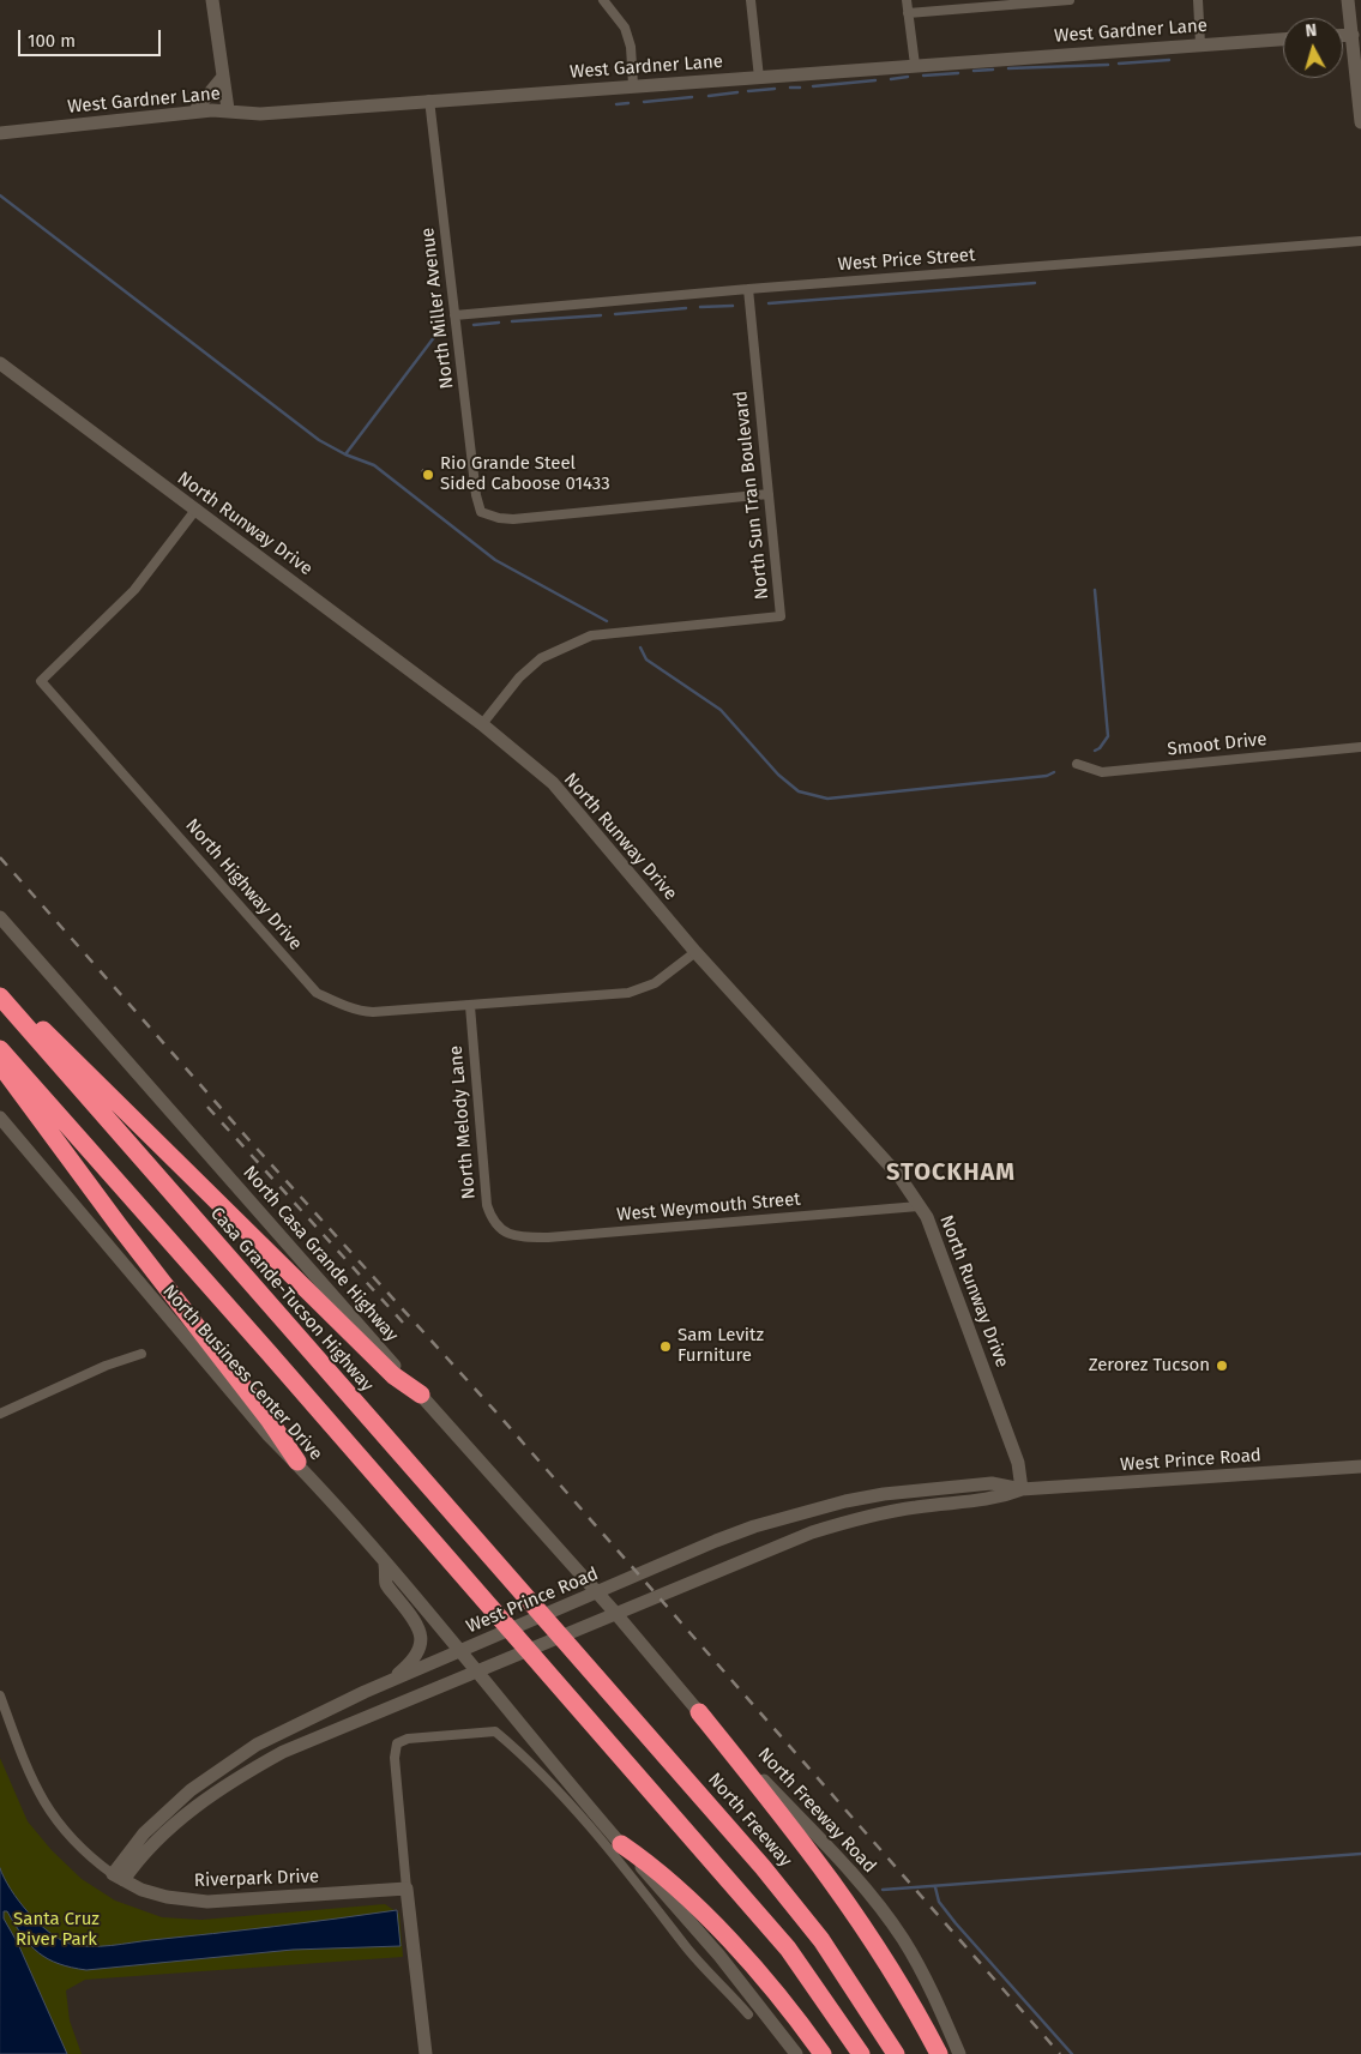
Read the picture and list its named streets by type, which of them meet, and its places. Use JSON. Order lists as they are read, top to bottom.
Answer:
{
  "streets": {
    "highway": ["Casa Grande-Tucson Highway", "North Freeway"],
    "street": [
      "West Gardner Lane",
      "West Price Street",
      "North Miller Avenue",
      "North Sun Tran Boulevard",
      "North Runway Drive",
      "Smoot Drive",
      "North Highway Drive",
      "North Melody Lane",
      "West Weymouth Street",
      "North Casa Grande Highway",
      "North Business Center Drive",
      "West Prince Road",
      "North Freeway Road",
      "Riverpark Drive"
    ]
  },
  "crossings": [
    ["West Gardner Lane", "North Miller Avenue"],
    ["West Price Street", "North Miller Avenue"],
    ["West Price Street", "North Sun Tran Boulevard"],
    ["North Miller Avenue", "North Sun Tran Boulevard"],
    ["North Sun Tran Boulevard", "North Runway Drive"],
    ["North Runway Drive", "North Highway Drive"],
    ["North Runway Drive", "West Weymouth Street"],
    ["North Runway Drive", "West Prince Road"],
    ["North Highway Drive", "North Melody Lane"],
    ["North Melody Lane", "West Weymouth Street"],
    ["North Casa Grande Highway", "West Prince Road"],
    ["North Casa Grande Highway", "North Freeway Road"],
    ["Casa Grande-Tucson Highway", "North Freeway"],
    ["North Business Center Drive", "West Prince Road"],
    ["West Prince Road", "North Freeway Road"],
    ["West Prince Road", "Riverpark Drive"]
  ],
  "districts": ["STOCKHAM"],
  "parks": ["Santa Cruz River Park"],
  "places": ["Rio Grande Steel Sided Caboose 01433", "Sam Levitz Furniture", "Zerorez Tucson"],
  "scale_bar": "100 m",
  "north": "top"
}
